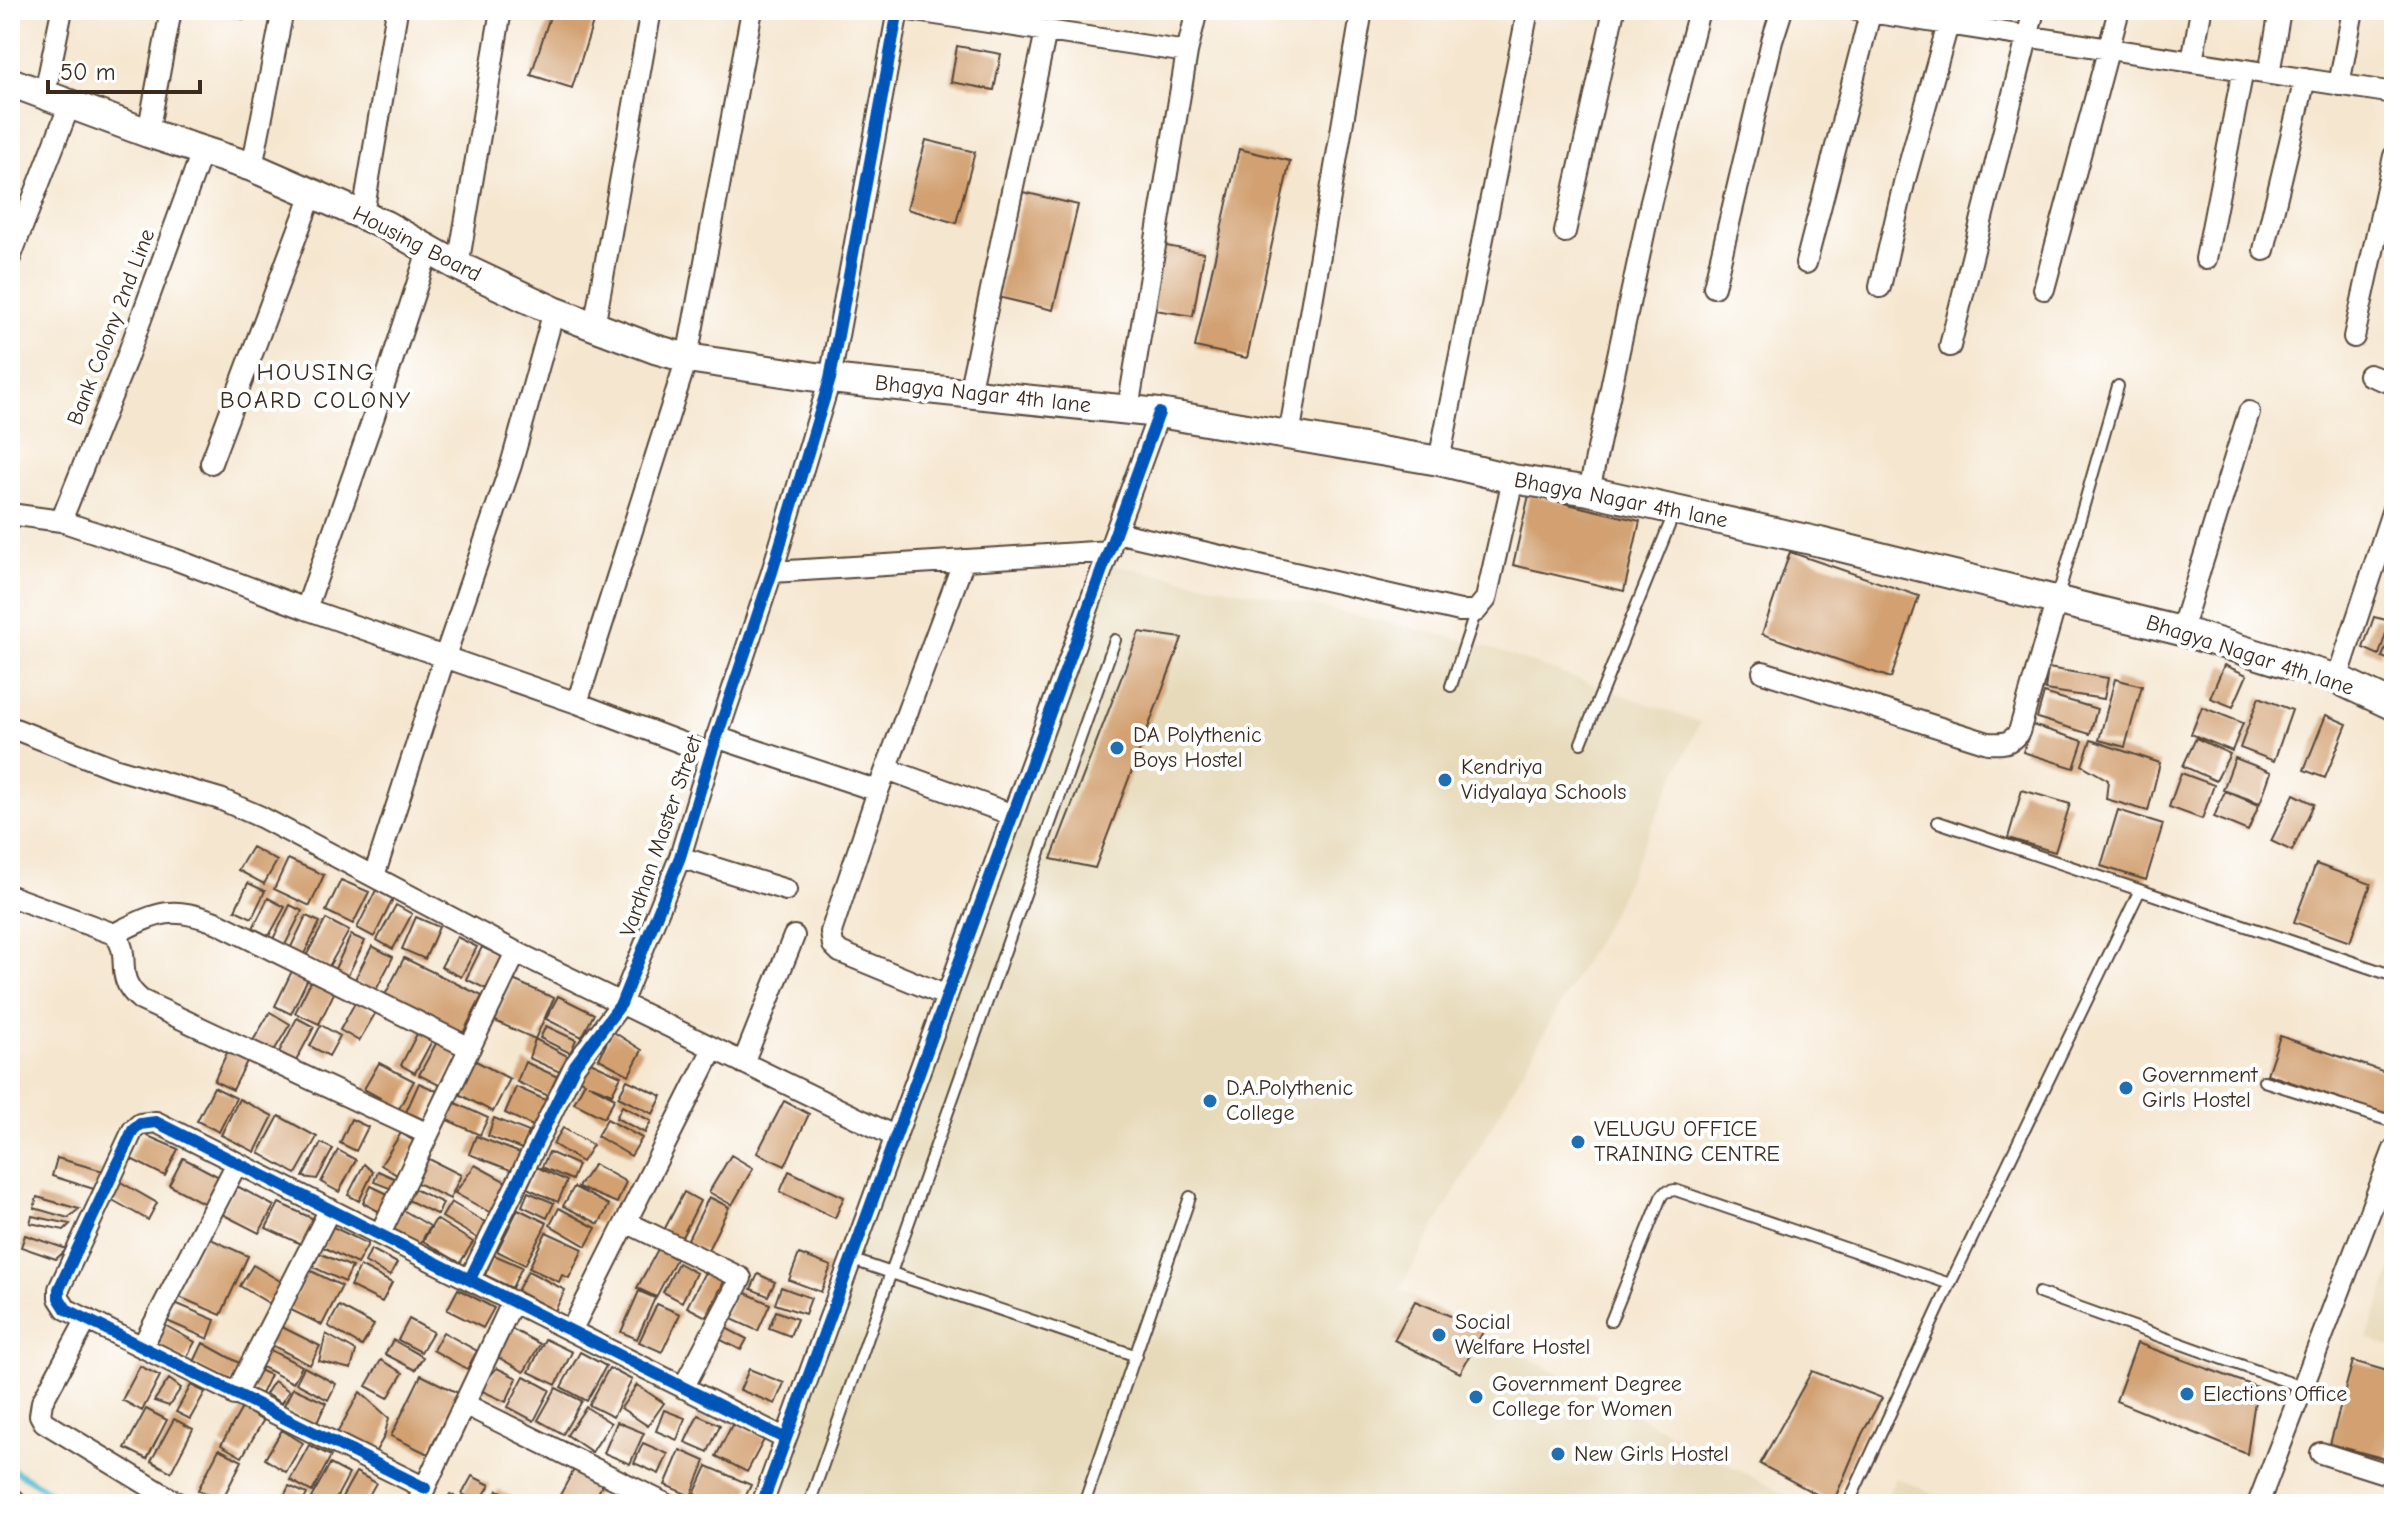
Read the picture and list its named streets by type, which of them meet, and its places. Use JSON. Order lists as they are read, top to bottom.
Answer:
{
  "streets": {
    "main road": ["Housing Board", "Bhagya Nagar 4th lane"],
    "street": ["Bank Colony 2nd Line", "Vardhan Master Street"]
  },
  "crossings": [
    ["Housing Board", "Bank Colony 2nd Line"],
    ["Housing Board", "Bhagya Nagar 4th lane"],
    ["Housing Board", "Vardhan Master Street"],
    ["Bhagya Nagar 4th lane", "Vardhan Master Street"]
  ],
  "districts": ["HOUSING BOARD COLONY"],
  "places": [
    "DA Polythenic Boys Hostel",
    "Kendriya Vidyalaya Schools",
    "Government Girls Hostel",
    "D.A.Polythenic College",
    "VELUGU OFFICE TRAINING CENTRE",
    "Social Welfare Hostel",
    "Elections Office",
    "Government Degree College for Women",
    "New Girls Hostel"
  ],
  "scale_bar": "50 m"
}
